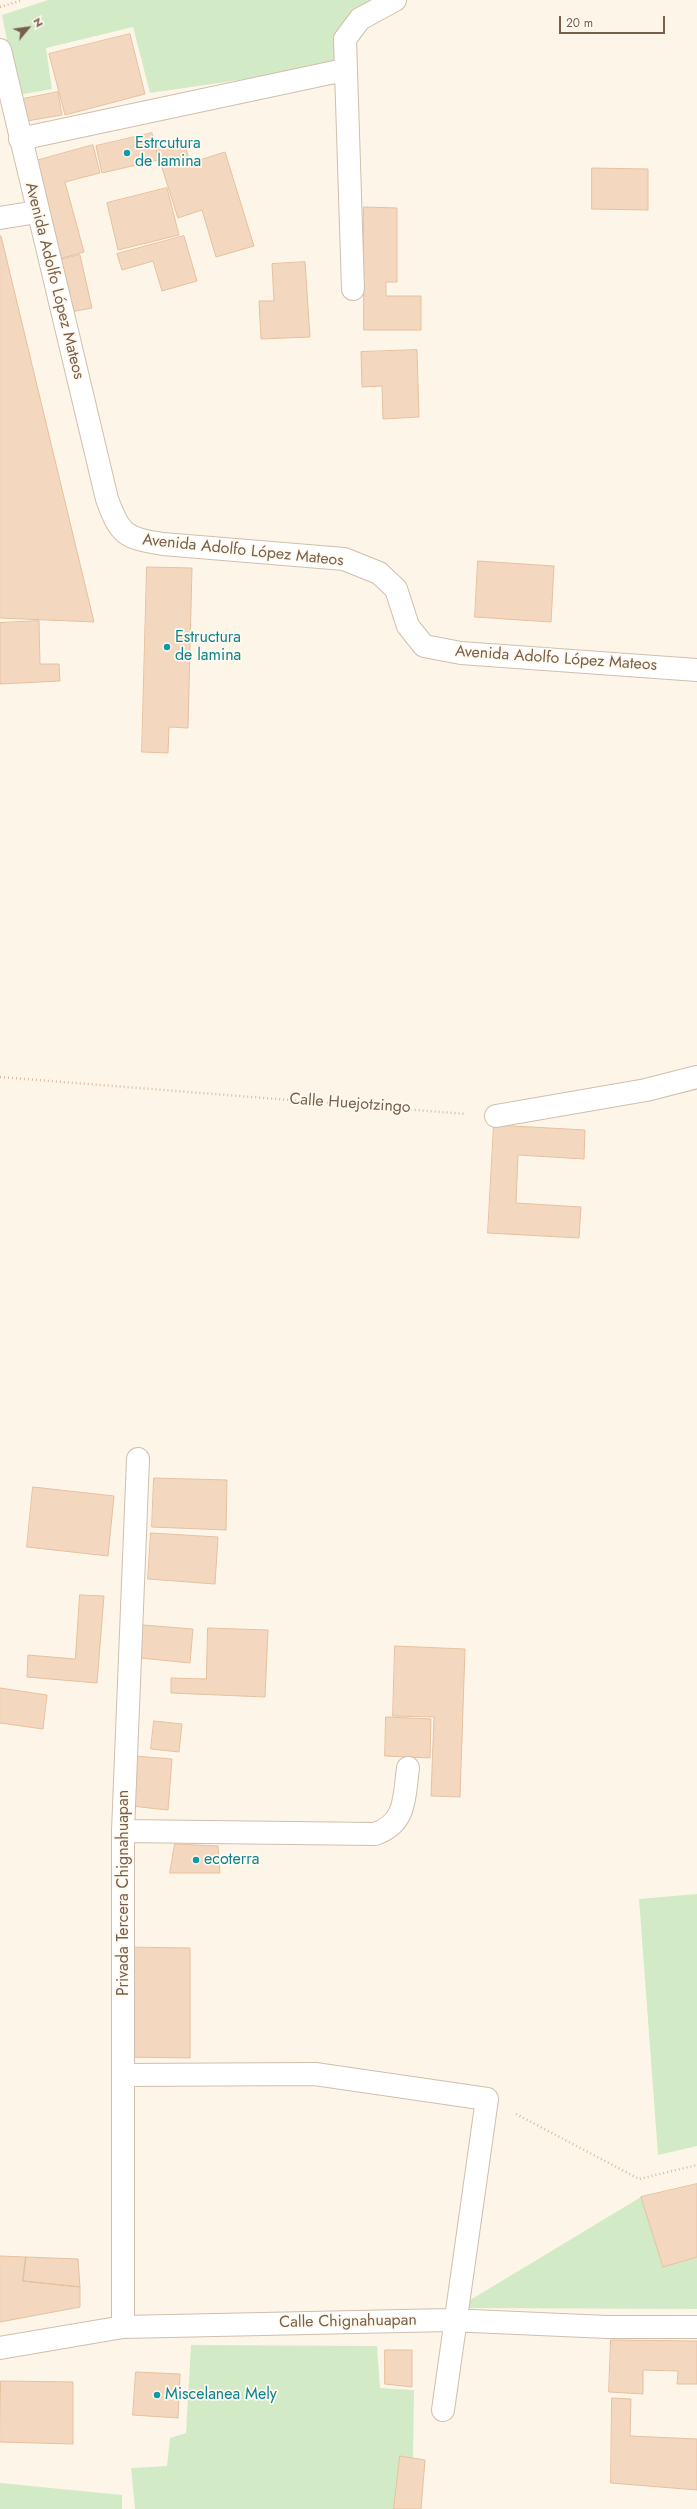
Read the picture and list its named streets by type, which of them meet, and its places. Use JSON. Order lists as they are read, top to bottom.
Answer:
{
  "streets": {
    "street": ["Avenida Adolfo López Mateos", "Privada Tercera Chignahuapan", "Calle Chignahuapan"],
    "path": ["Calle Huejotzingo"]
  },
  "crossings": [
    ["Privada Tercera Chignahuapan", "Calle Chignahuapan"]
  ],
  "places": [
    "Estrcutura de lamina",
    "Estructura de lamina",
    "ecoterra",
    "Miscelanea Mely"
  ],
  "scale_bar": "20 m",
  "north": "top right"
}
